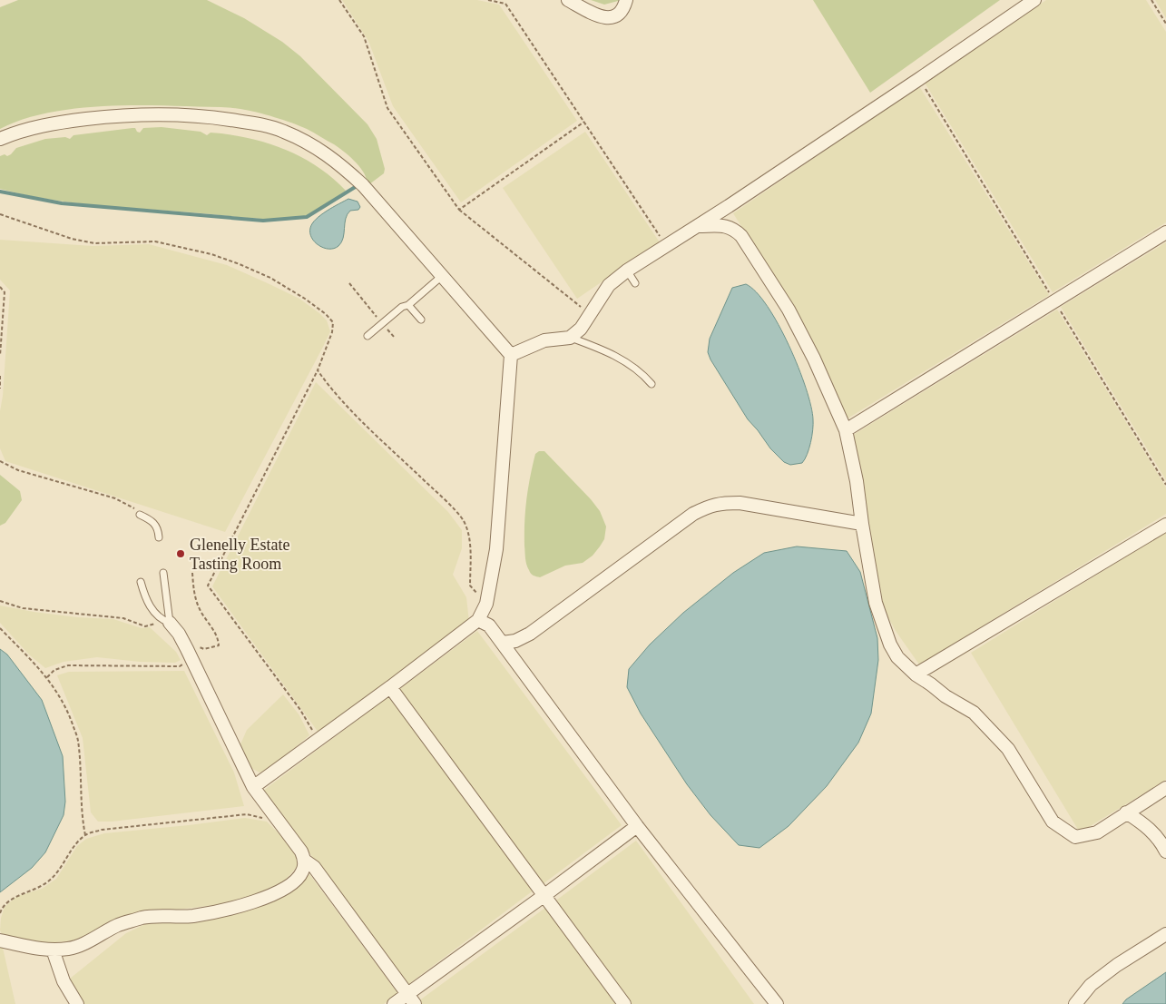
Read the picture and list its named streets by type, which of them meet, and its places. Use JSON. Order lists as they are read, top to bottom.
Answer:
{
  "places": ["Glenelly Estate Tasting Room"]
}
